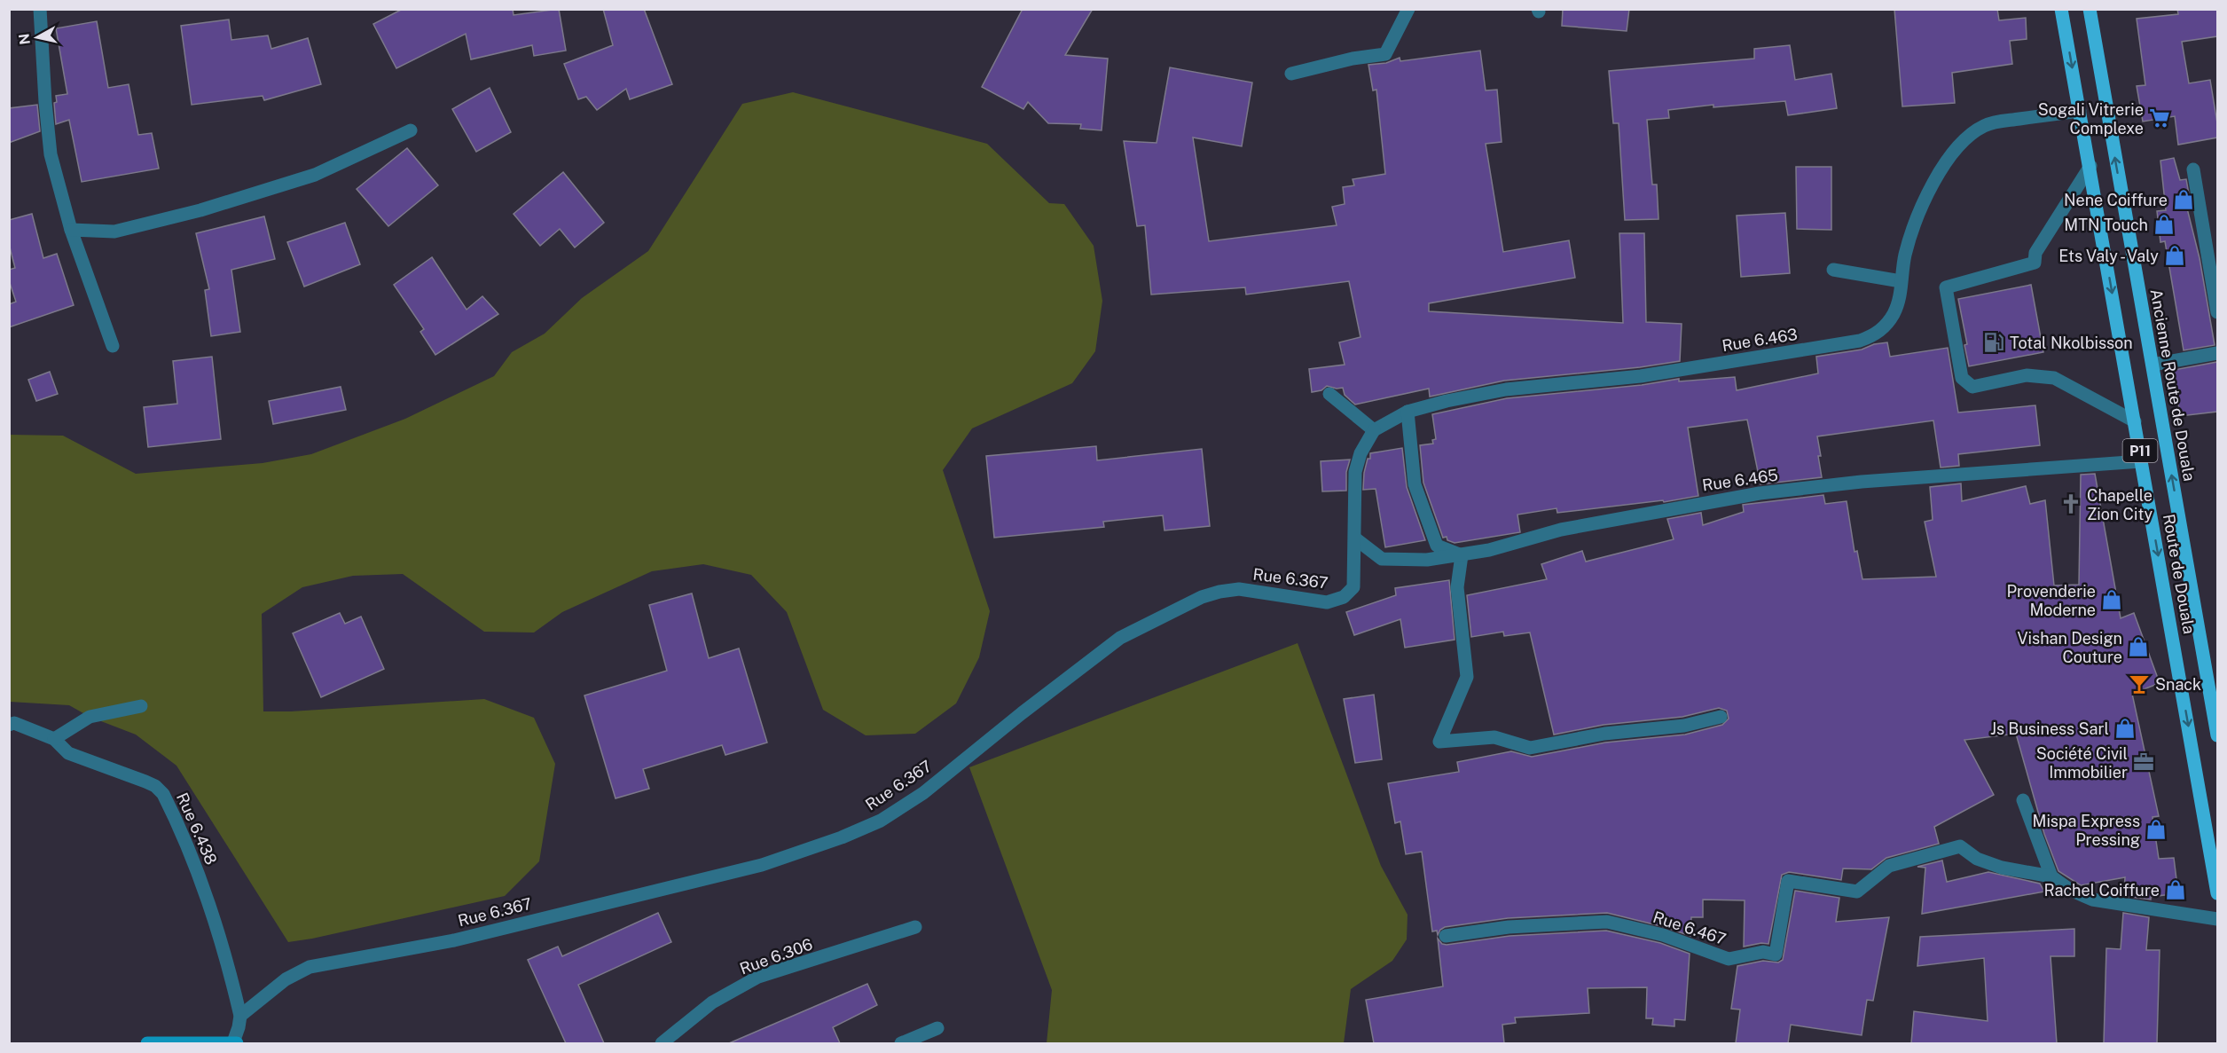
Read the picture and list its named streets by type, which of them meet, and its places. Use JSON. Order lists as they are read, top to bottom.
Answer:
{
  "streets": {
    "main road": ["Ancienne Route de Douala", "P11", "Route de Douala"],
    "street": [
      "Rue 6.463",
      "Rue 6.465",
      "Rue 6.367",
      "Rue 6.438",
      "Rue 6.467",
      "Rue 6.306"
    ]
  },
  "crossings": [
    ["Rue 6.463", "Route de Douala"],
    ["Rue 6.463", "Rue 6.367"],
    ["Rue 6.465", "Route de Douala"],
    ["Rue 6.465", "Rue 6.367"],
    ["Rue 6.367", "Rue 6.438"]
  ],
  "one_way": ["Ancienne Route de Douala", "Route de Douala"],
  "places": {
    "supermarket": ["Sogali Vitrerie Complexe"],
    "shop": [
      "Nene Coiffure",
      "MTN Touch",
      "Ets Valy - Valy",
      "Provenderie Moderne",
      "Vishan Design Couture",
      "Js Business Sarl",
      "Mispa Express Pressing",
      "Rachel Coiffure"
    ],
    "fuel station": ["Total Nkolbisson"],
    "church": ["Chapelle Zion City"],
    "bar": ["Snack"],
    "office": ["Société Civil Immobilier"]
  },
  "north": "left"
}
